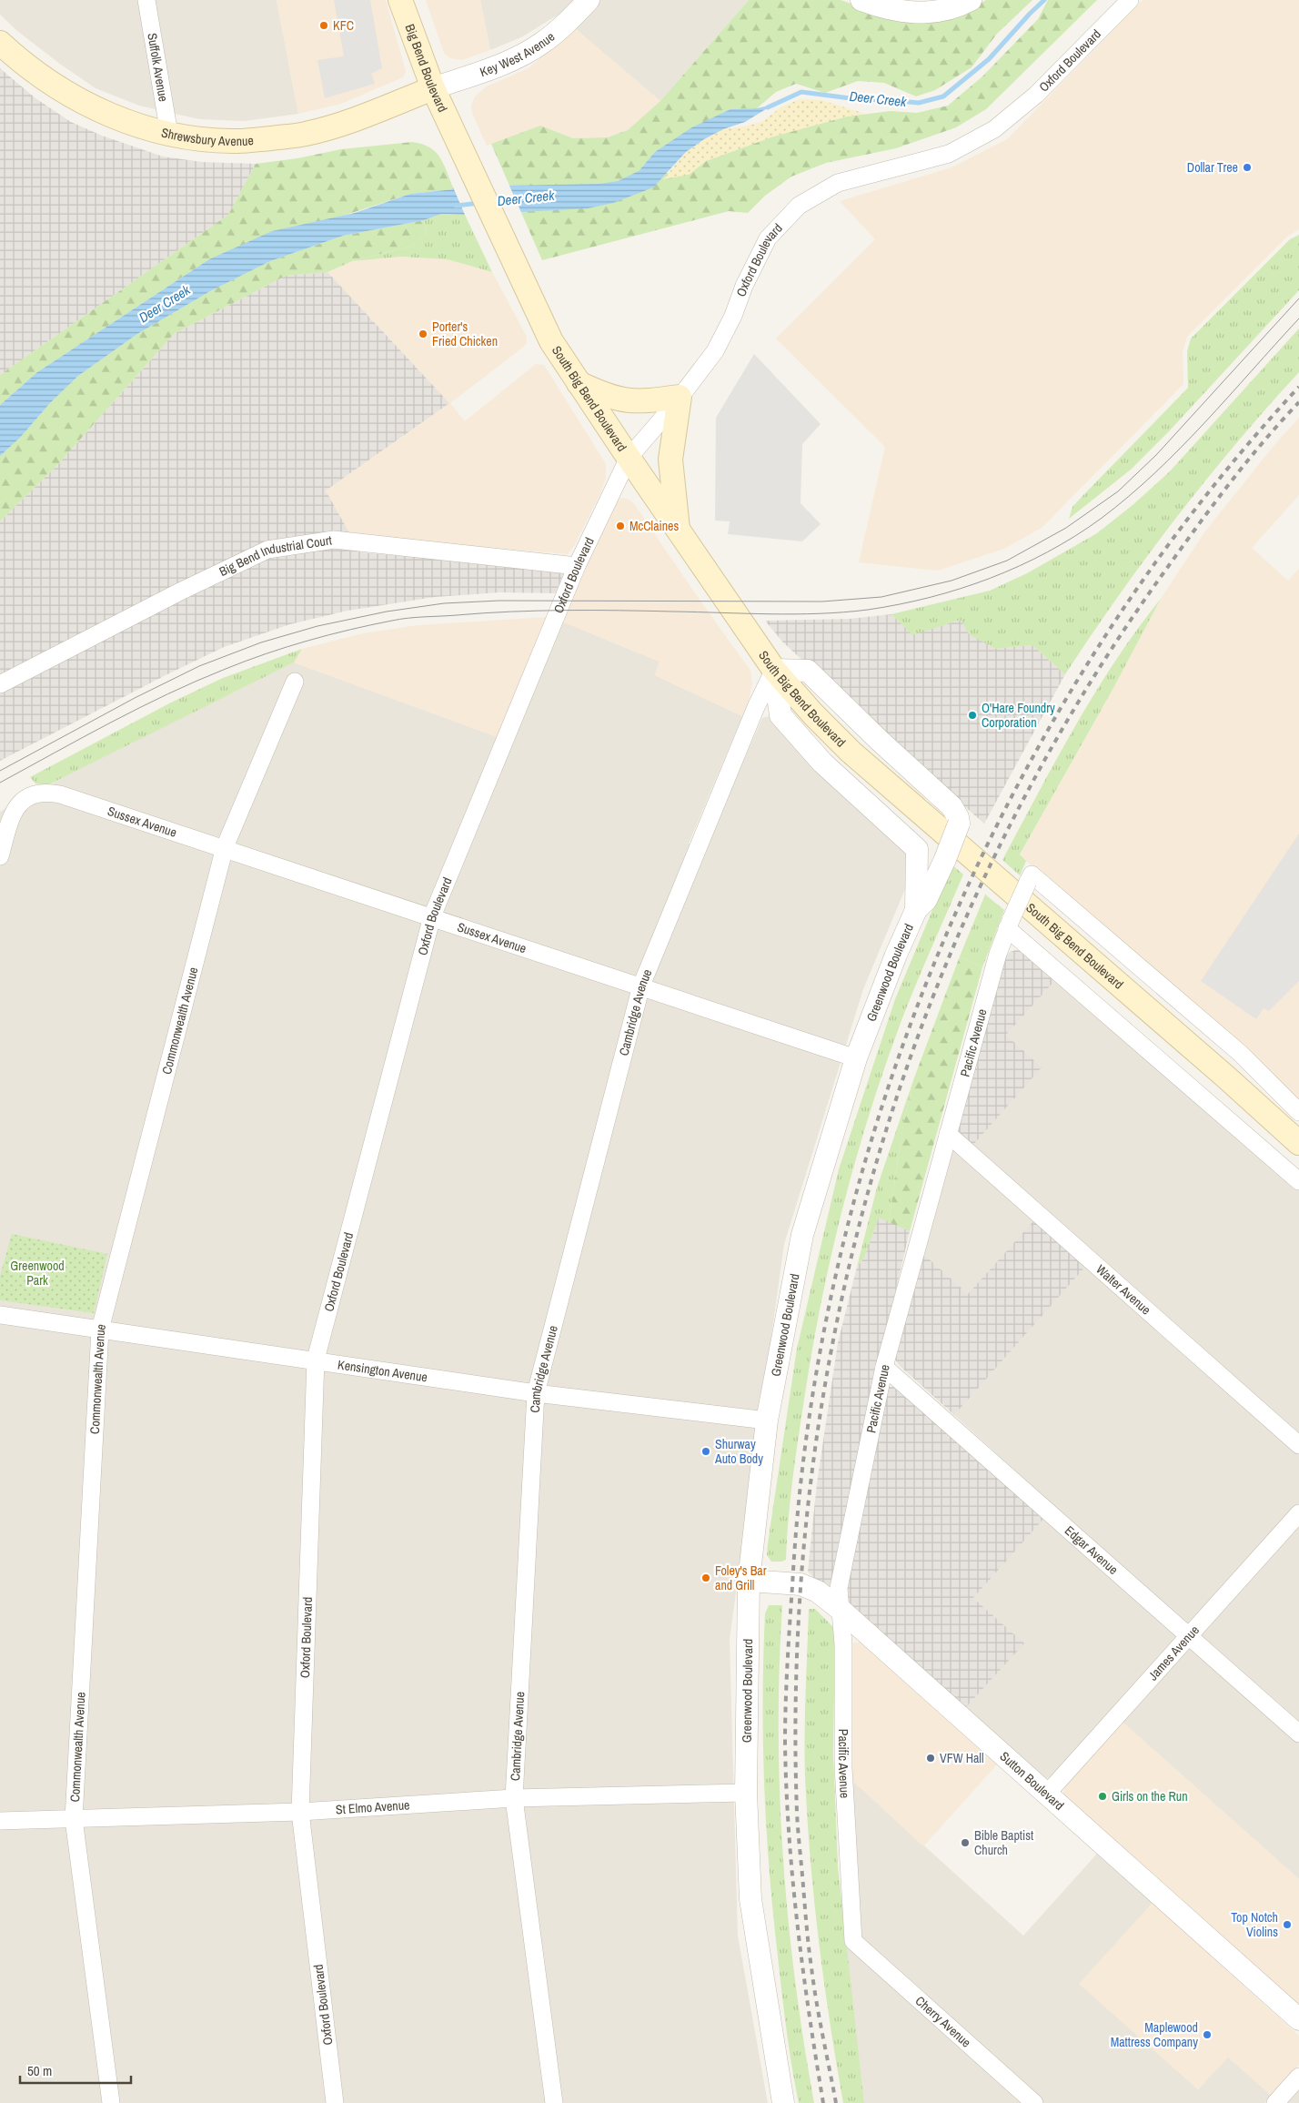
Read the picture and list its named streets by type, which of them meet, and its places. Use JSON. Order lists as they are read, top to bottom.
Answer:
{
  "streets": {
    "main road": ["Big Bend Boulevard", "Shrewsbury Avenue", "South Big Bend Boulevard"],
    "street": [
      "Key West Avenue",
      "Oxford Boulevard",
      "Suffolk Avenue",
      "Big Bend Industrial Court",
      "Sussex Avenue",
      "Greenwood Boulevard",
      "Cambridge Avenue",
      "Commonwealth Avenue",
      "Pacific Avenue",
      "Walter Avenue",
      "Kensington Avenue",
      "Edgar Avenue",
      "James Avenue",
      "Sutton Boulevard",
      "St Elmo Avenue",
      "Cherry Avenue"
    ]
  },
  "crossings": [
    ["Key West Avenue", "Big Bend Boulevard"],
    ["Key West Avenue", "Shrewsbury Avenue"],
    ["Oxford Boulevard", "South Big Bend Boulevard"],
    ["Oxford Boulevard", "Big Bend Industrial Court"],
    ["Oxford Boulevard", "Sussex Avenue"],
    ["Oxford Boulevard", "Kensington Avenue"],
    ["Oxford Boulevard", "St Elmo Avenue"],
    ["Suffolk Avenue", "Shrewsbury Avenue"],
    ["Big Bend Boulevard", "Shrewsbury Avenue"],
    ["Big Bend Boulevard", "South Big Bend Boulevard"],
    ["South Big Bend Boulevard", "Greenwood Boulevard"],
    ["South Big Bend Boulevard", "Cambridge Avenue"],
    ["Sussex Avenue", "Greenwood Boulevard"],
    ["Sussex Avenue", "Cambridge Avenue"],
    ["Sussex Avenue", "Commonwealth Avenue"],
    ["Greenwood Boulevard", "Cambridge Avenue"],
    ["Greenwood Boulevard", "Kensington Avenue"],
    ["Greenwood Boulevard", "Sutton Boulevard"],
    ["Greenwood Boulevard", "St Elmo Avenue"],
    ["Cambridge Avenue", "Kensington Avenue"],
    ["Cambridge Avenue", "St Elmo Avenue"],
    ["Commonwealth Avenue", "Kensington Avenue"],
    ["Commonwealth Avenue", "St Elmo Avenue"],
    ["Pacific Avenue", "Walter Avenue"],
    ["Pacific Avenue", "Edgar Avenue"],
    ["Pacific Avenue", "Sutton Boulevard"],
    ["Pacific Avenue", "Cherry Avenue"],
    ["Edgar Avenue", "James Avenue"],
    ["James Avenue", "Sutton Boulevard"]
  ],
  "water": ["Deer Creek"],
  "parks": ["Greenwood Park"],
  "places": [
    "KFC",
    "Dollar Tree",
    "Porter's Fried Chicken",
    "McClaines",
    "O'Hare Foundry Corporation",
    "Shurway Auto Body",
    "Foley's Bar and Grill",
    "VFW Hall",
    "Girls on the Run",
    "Bible Baptist Church",
    "Top Notch Violins",
    "Maplewood Mattress Company"
  ],
  "scale_bar": "50 m"
}
